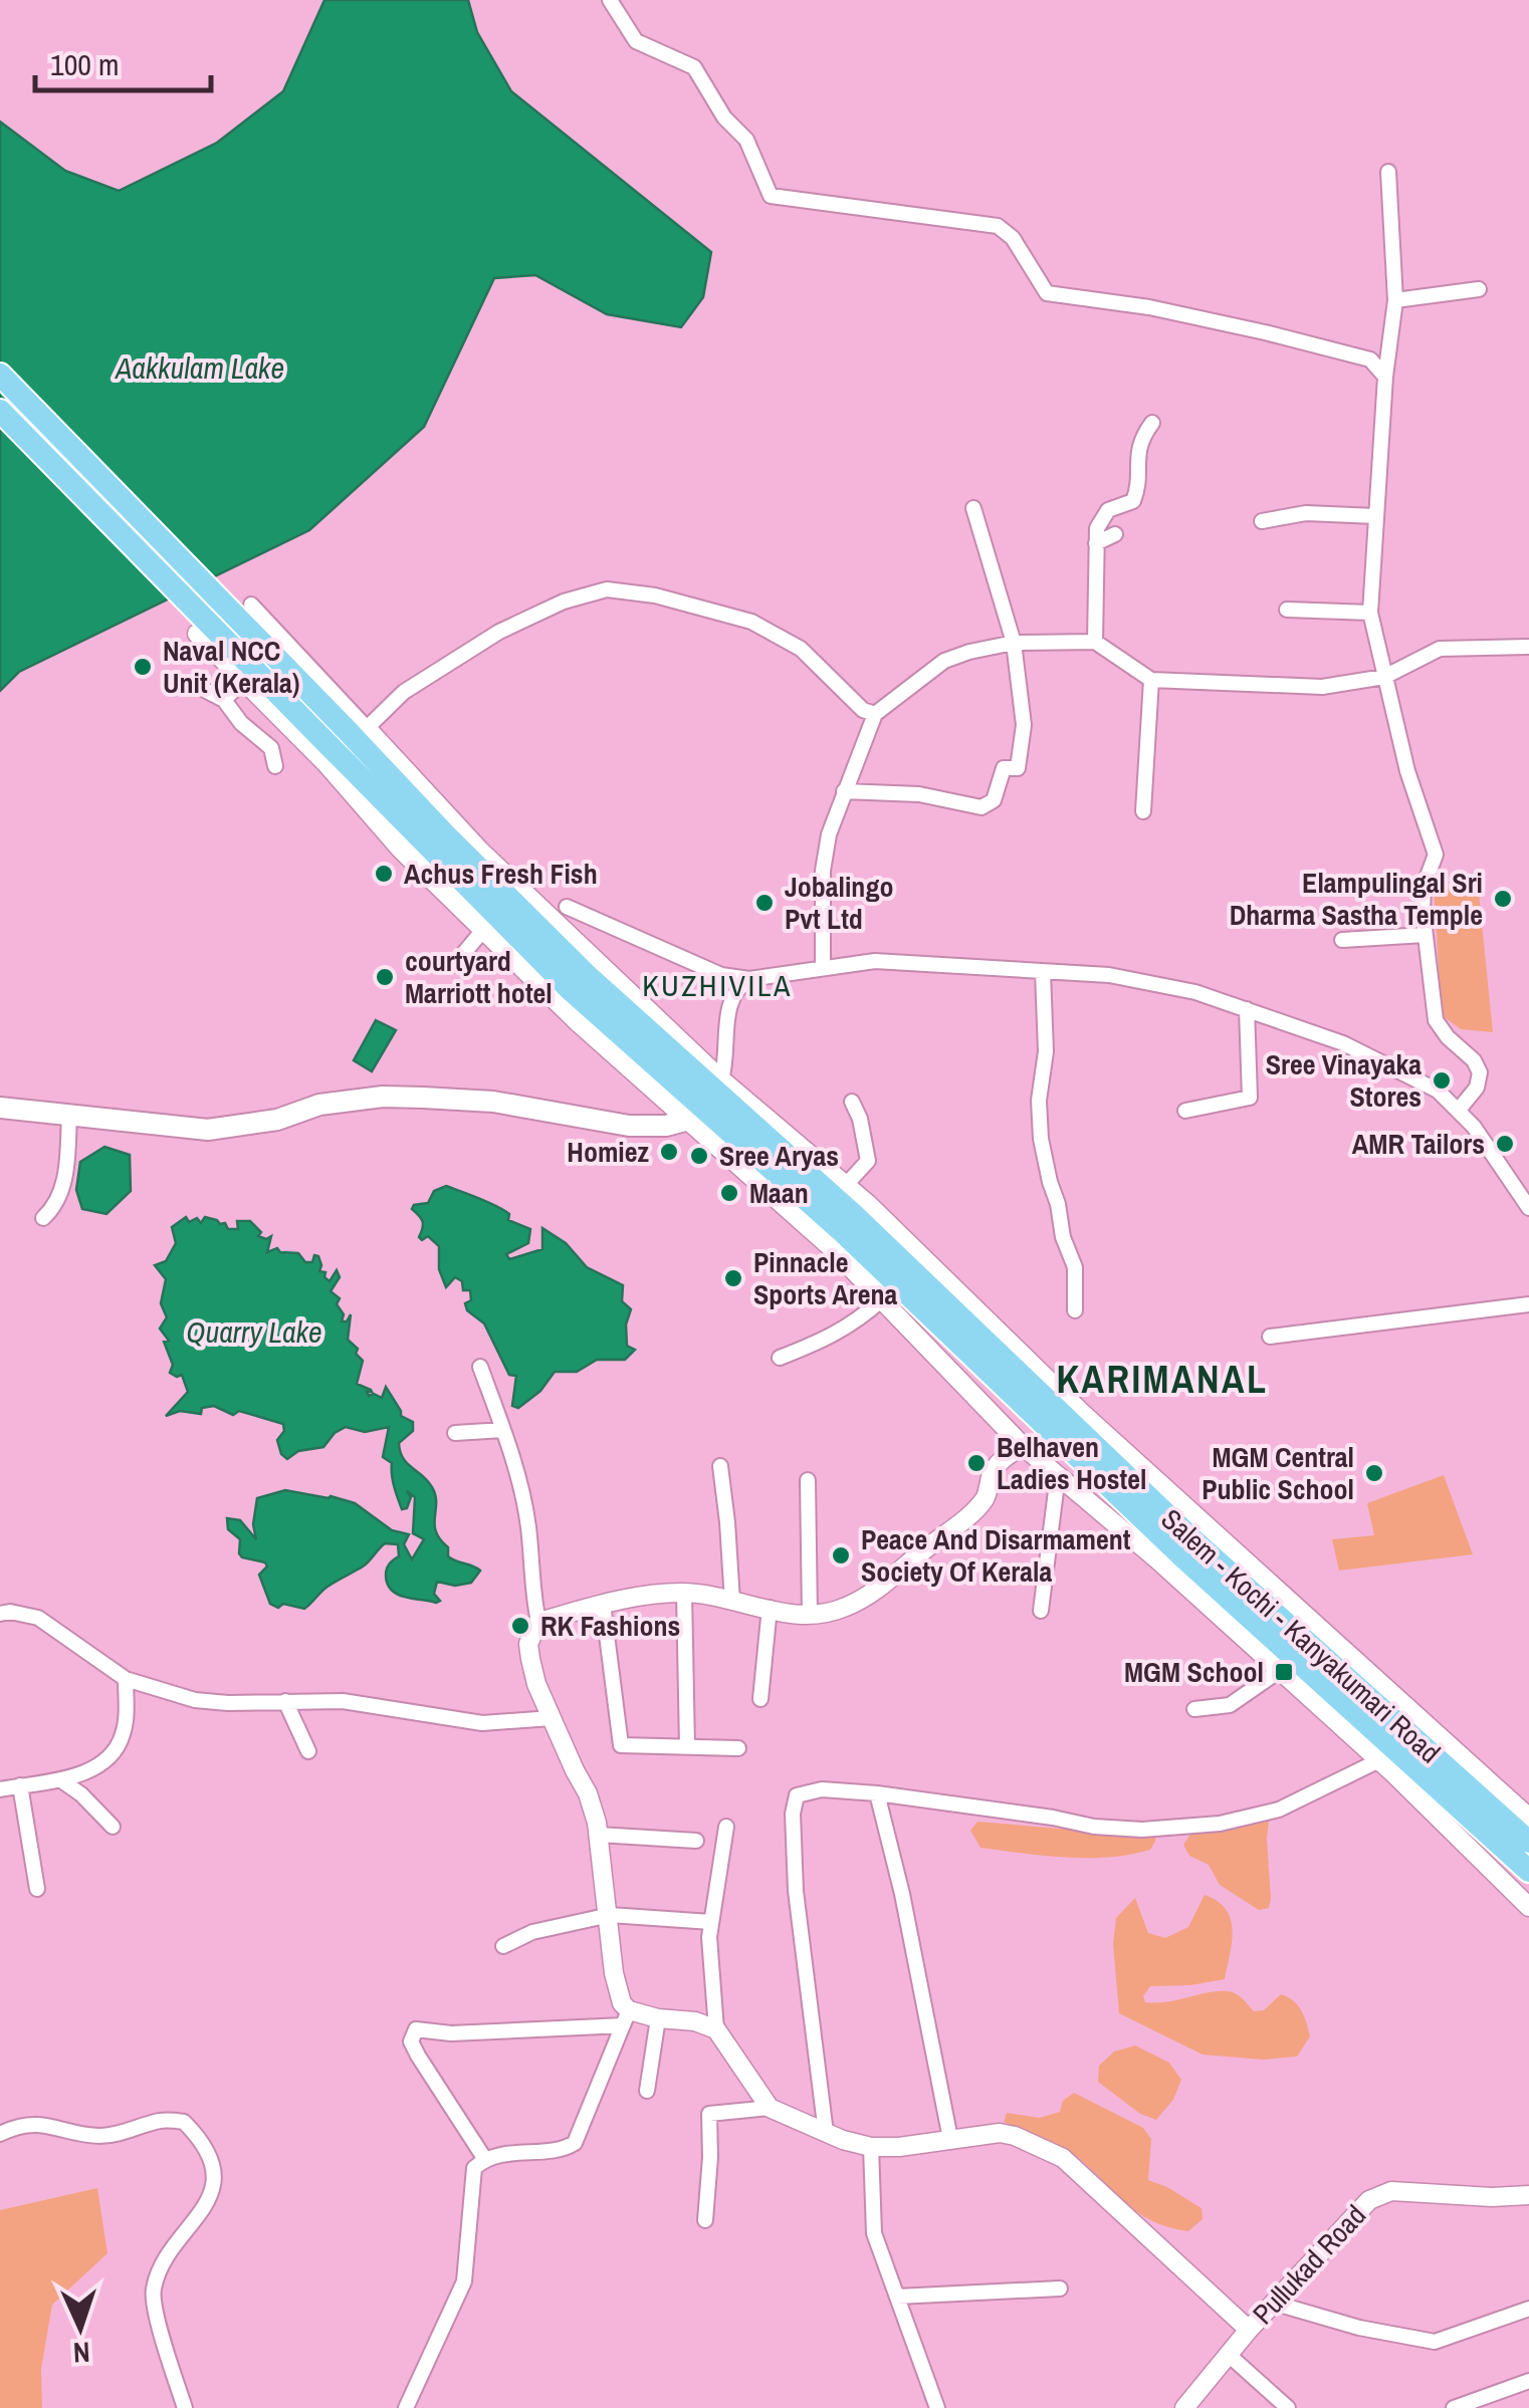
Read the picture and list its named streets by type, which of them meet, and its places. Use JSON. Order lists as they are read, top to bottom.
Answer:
{
  "streets": {
    "highway": ["Salem - Kochi - Kanyakumari Road"],
    "street": ["Pullukad Road"]
  },
  "districts": ["KUZHIVILA", "KARIMANAL"],
  "water": ["Aakkulam Lake", "Quarry Lake"],
  "places": {
    "other": [
      "Naval NCC Unit (Kerala)",
      "Achus Fresh Fish",
      "Elampulingal Sri Dharma Sastha Temple",
      "Jobalingo Pvt Ltd",
      "courtyard Marriott hotel",
      "Sree Vinayaka Stores",
      "AMR Tailors",
      "Homiez",
      "Sree Aryas",
      "Maan",
      "Pinnacle Sports Arena",
      "Belhaven Ladies Hostel",
      "MGM Central Public School",
      "Peace And Disarmament Society Of Kerala",
      "RK Fashions"
    ],
    "transit": ["MGM School"]
  },
  "scale_bar": "100 m",
  "north": "bottom"
}
